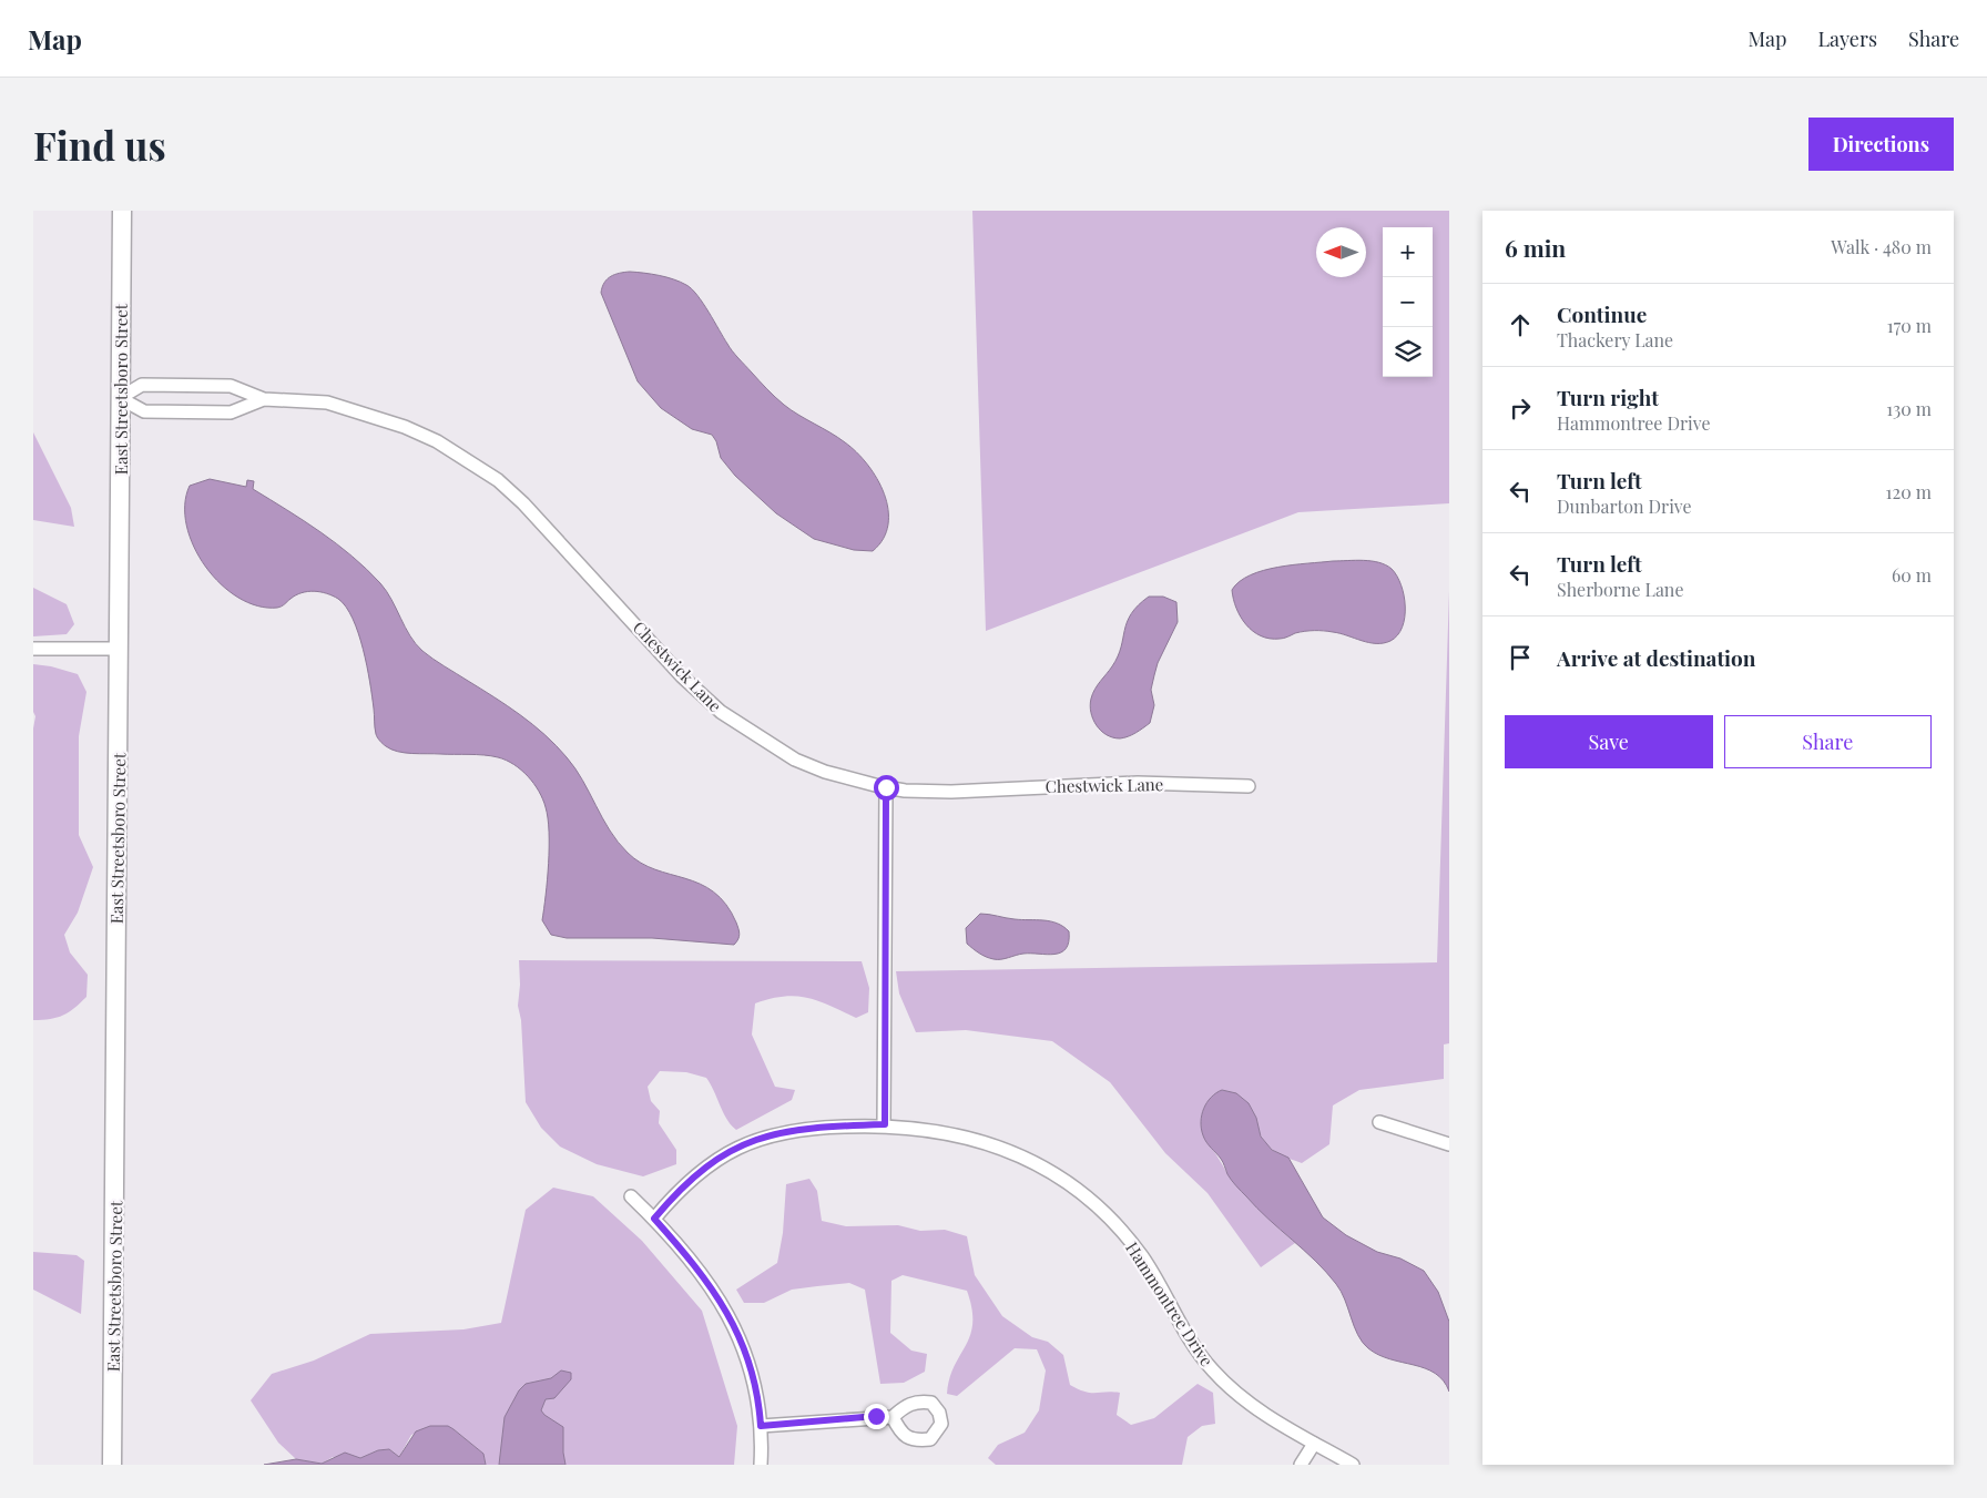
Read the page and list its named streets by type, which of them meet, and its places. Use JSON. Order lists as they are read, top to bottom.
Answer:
{
  "streets": {
    "main road": ["East Streetsboro Street"],
    "street": ["Chestwick Lane", "Hammontree Drive"]
  },
  "crossings": [
    ["East Streetsboro Street", "Chestwick Lane"]
  ],
  "north": "left",
  "page": {
    "header": "Map",
    "nav": ["Map", "Layers", "Share"],
    "buttons": [
      "Directions",
      ["Save", "Share"]
    ],
    "title": "Find us",
    "heading": ["6 min", "Walk · 480 m"],
    "map_buttons": ["+", "−"],
    "list": [
      ["Continue", "Thackery Lane", "170 m"],
      ["Turn right", "Hammontree Drive", "130 m"],
      ["Turn left", "Dunbarton Drive", "120 m"],
      ["Turn left", "Sherborne Lane", "60 m"],
      "Arrive at destination"
    ]
  }
}
